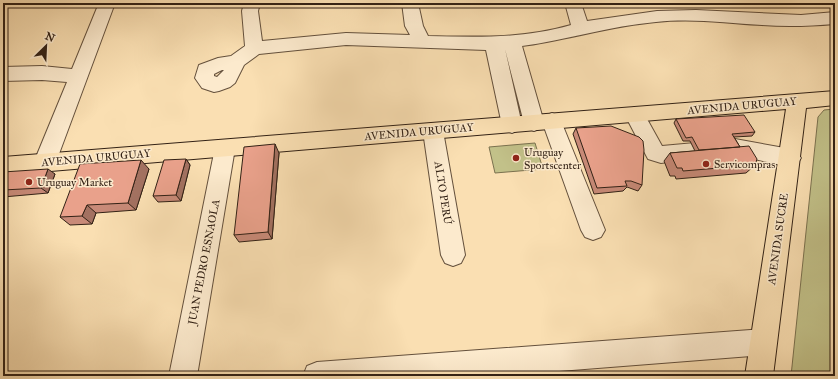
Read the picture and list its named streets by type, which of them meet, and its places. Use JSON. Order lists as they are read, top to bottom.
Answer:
{
  "streets": {
    "main road": ["AVENIDA URUGUAY", "AVENIDA SUCRE"],
    "street": ["ALTO PERÚ", "JUAN PEDRO ESNAOLA"]
  },
  "crossings": [
    ["AVENIDA URUGUAY", "ALTO PERÚ"],
    ["AVENIDA URUGUAY", "AVENIDA SUCRE"],
    ["AVENIDA URUGUAY", "JUAN PEDRO ESNAOLA"]
  ],
  "places": ["Uruguay Sportscenter", "Servicompras", "Uruguay Market"],
  "north": "top right"
}
